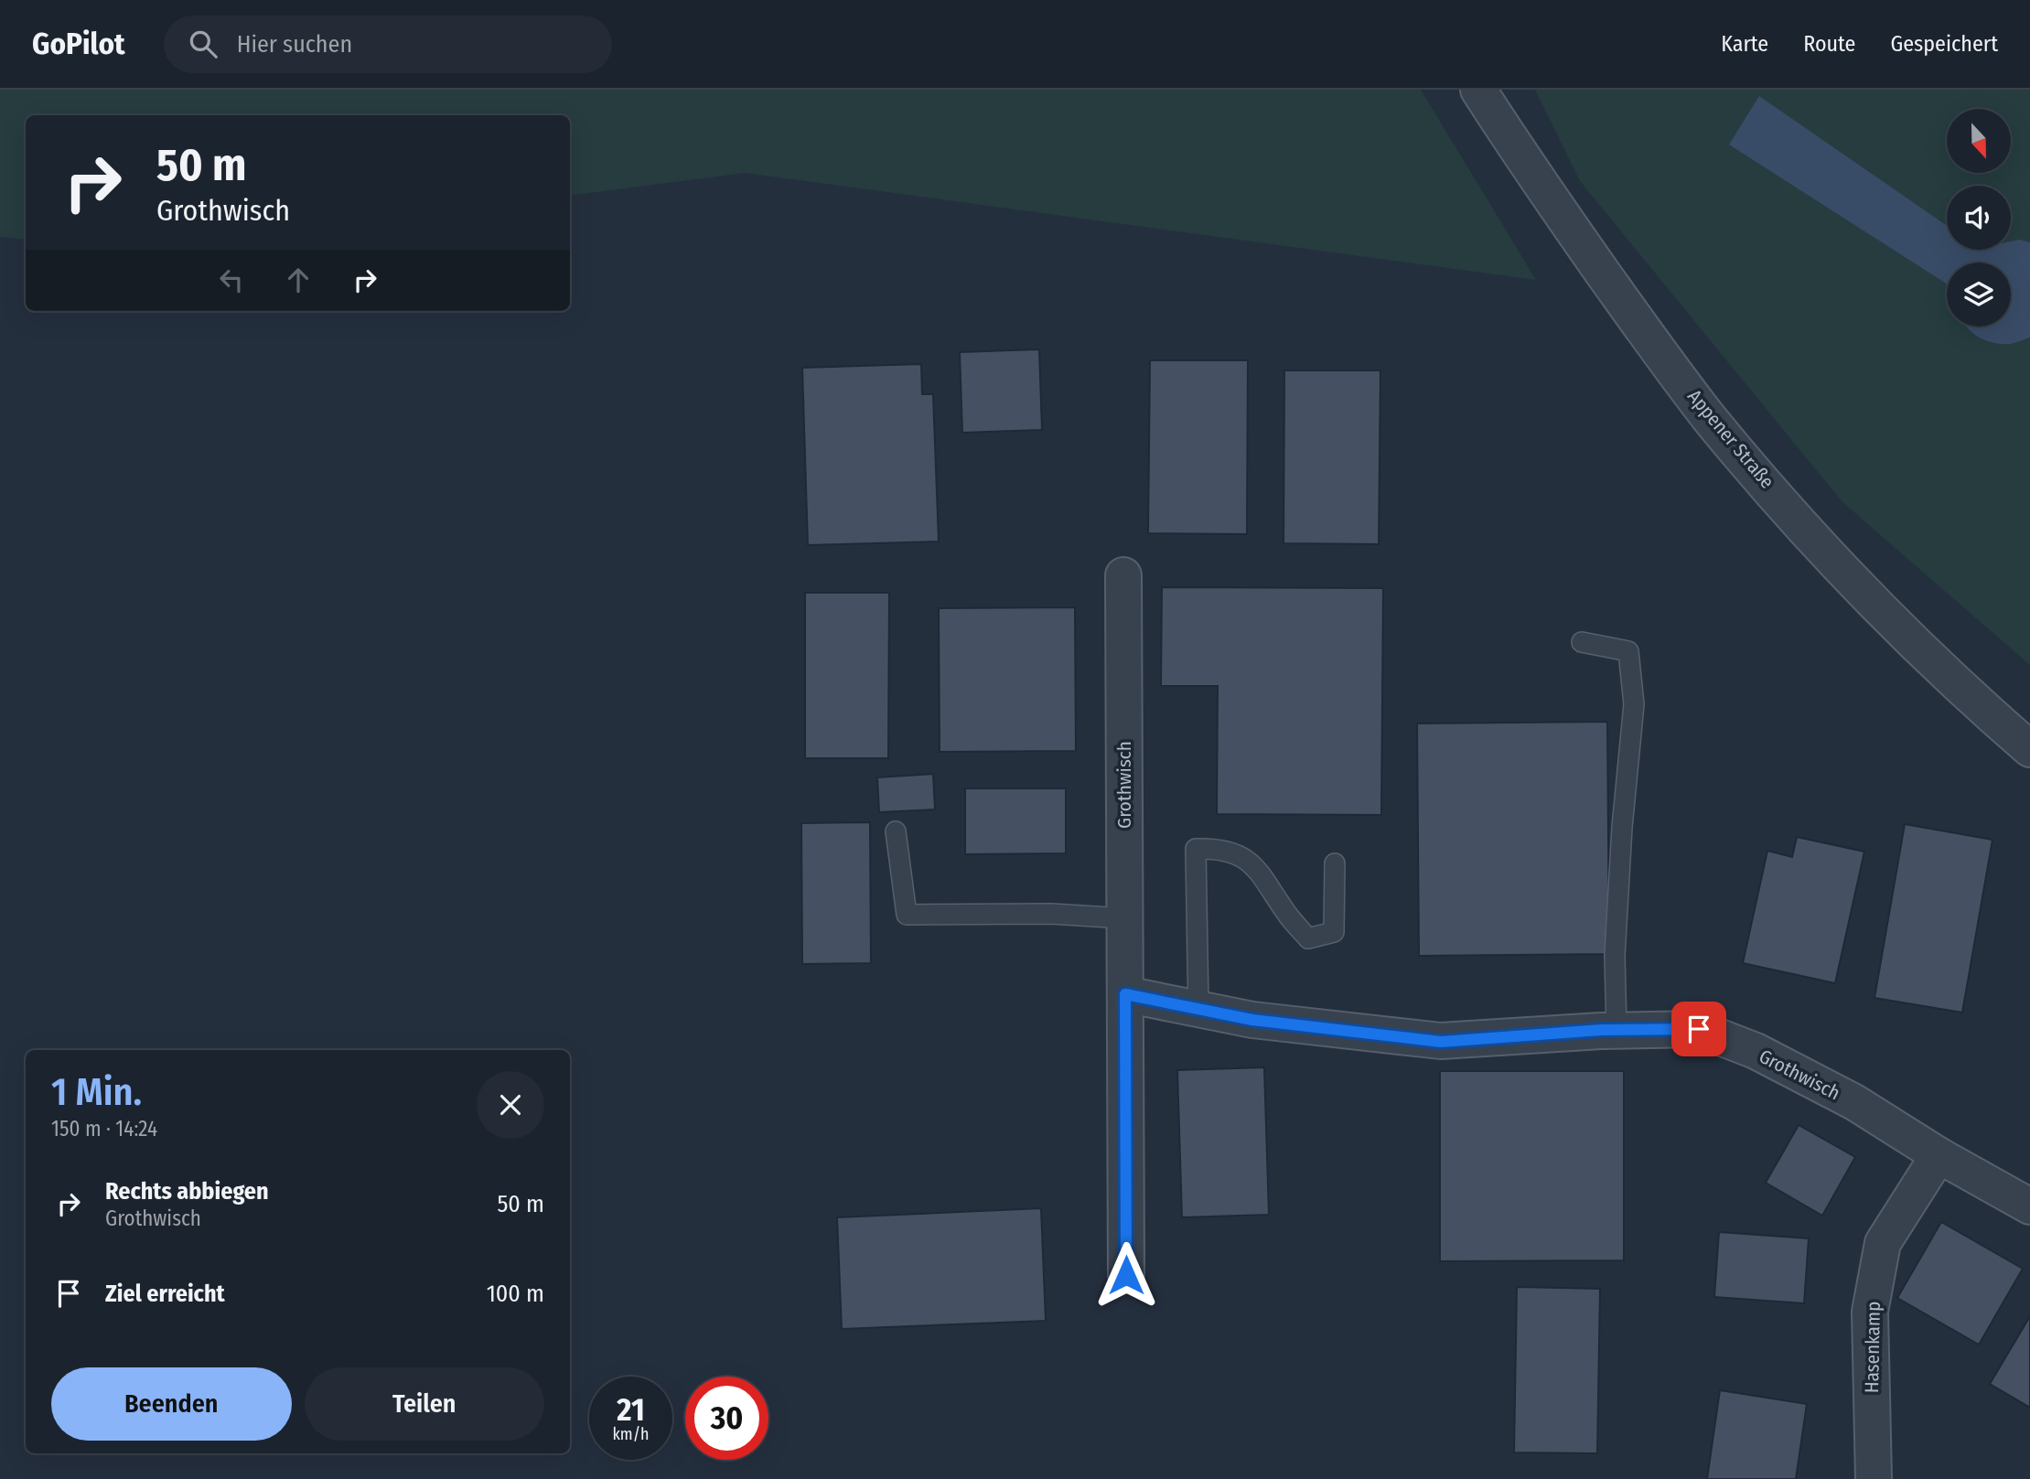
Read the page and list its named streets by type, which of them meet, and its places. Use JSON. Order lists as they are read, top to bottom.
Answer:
{
  "streets": {
    "street": ["Appener Straße", "Grothwisch", "Hasenkamp"]
  },
  "crossings": [
    ["Grothwisch", "Hasenkamp"]
  ],
  "north": "bottom",
  "page": {
    "header": "GoPilot",
    "search": "Hier suchen",
    "nav": ["Karte", "Route", "Gespeichert"],
    "turn": ["50 m", "Grothwisch"],
    "heading": ["1 Min.", "150 m · 14:24"],
    "list": [
      {
        "name": "Rechts abbiegen",
        "note": "Grothwisch",
        "value": "50 m"
      },
      {
        "name": "Ziel erreicht",
        "value": "100 m"
      }
    ],
    "buttons": ["Beenden", "Teilen"],
    "speed": "21 km/h",
    "limit": "30"
  }
}
